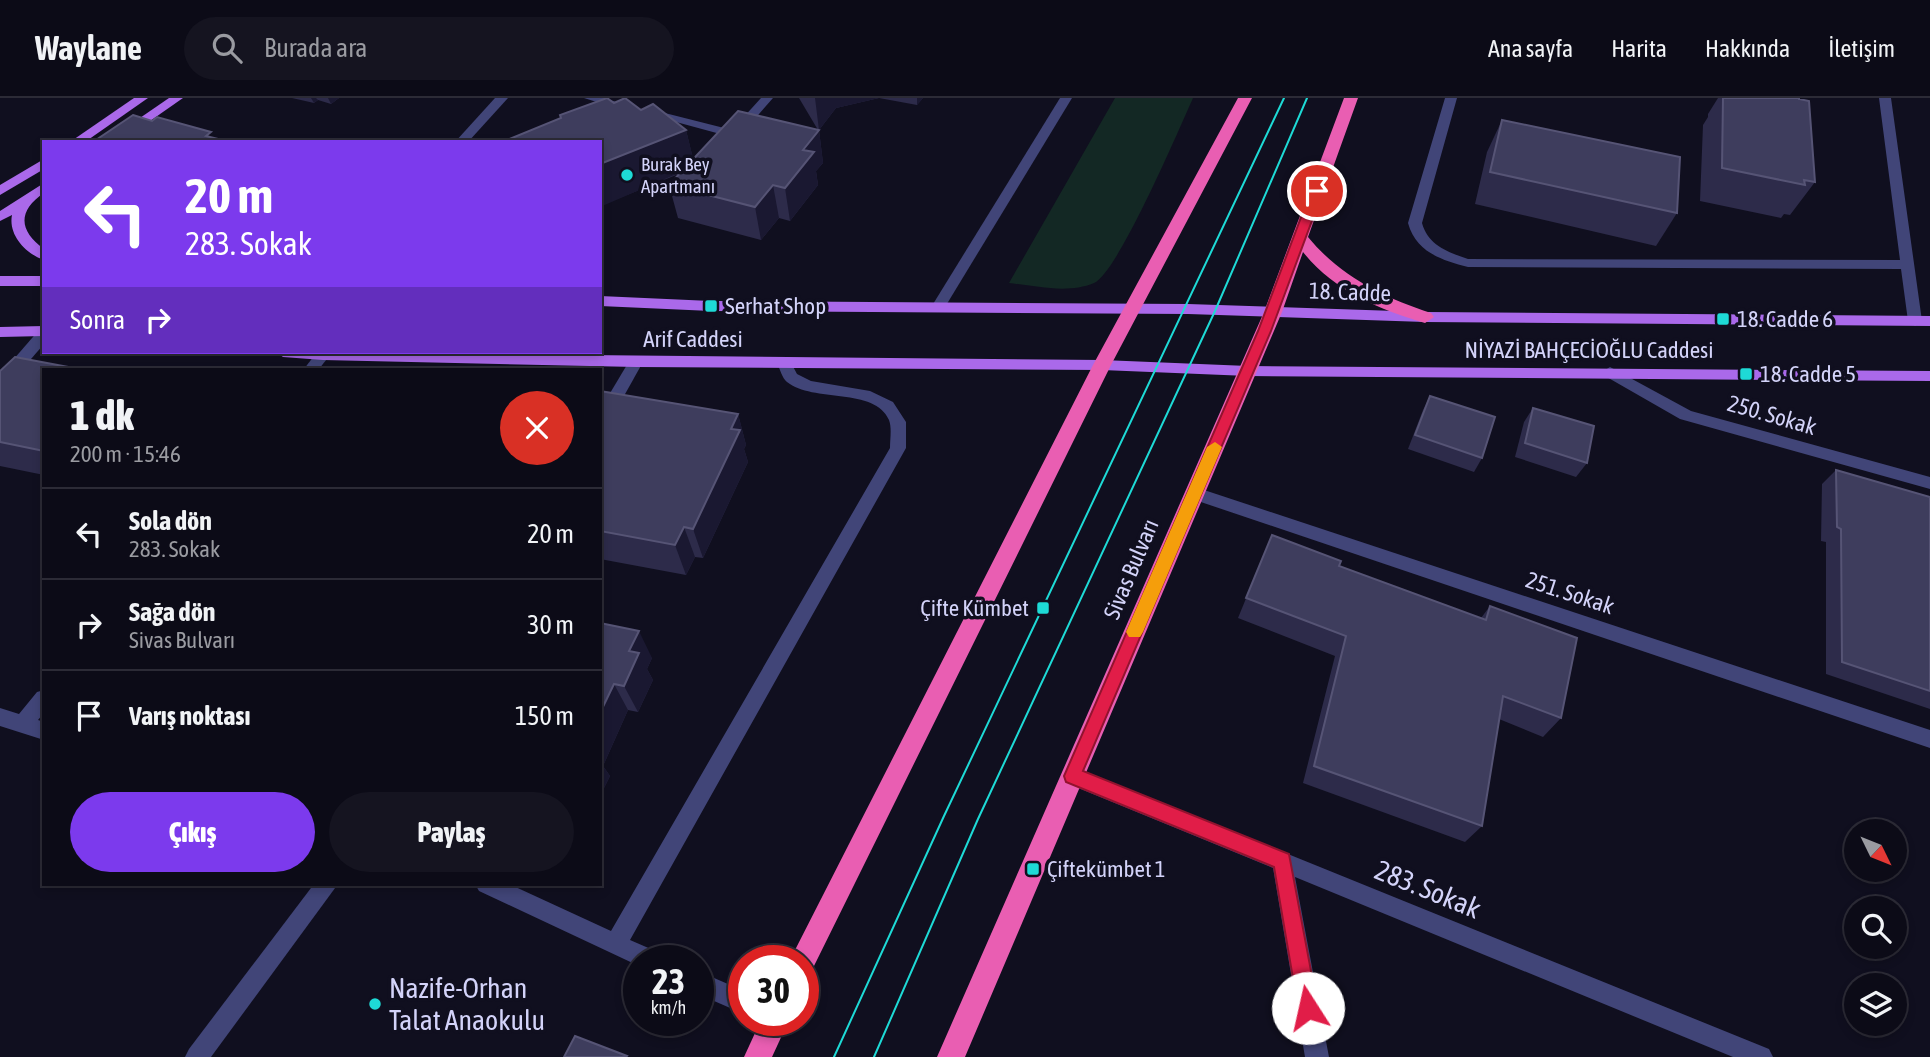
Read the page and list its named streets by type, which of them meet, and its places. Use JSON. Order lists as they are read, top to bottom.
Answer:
{
  "streets": {
    "highway": ["Sivas Bulvarı"],
    "main road": ["18. Cadde", "Arif Caddesi", "NİYAZİ BAHÇECİOĞLU Caddesi"],
    "street": ["250. Sokak", "251. Sokak", "283. Sokak"]
  },
  "crossings": [
    ["18. Cadde", "Arif Caddesi"],
    ["18. Cadde", "NİYAZİ BAHÇECİOĞLU Caddesi"],
    ["18. Cadde", "Sivas Bulvarı"],
    ["Arif Caddesi", "NİYAZİ BAHÇECİOĞLU Caddesi"],
    ["NİYAZİ BAHÇECİOĞLU Caddesi", "250. Sokak"],
    ["NİYAZİ BAHÇECİOĞLU Caddesi", "Sivas Bulvarı"],
    ["Sivas Bulvarı", "251. Sokak"],
    ["Sivas Bulvarı", "283. Sokak"]
  ],
  "places": {
    "other": ["Burak Bey Apartmanı", "Nazife-Orhan Talat Anaokulu"],
    "transit": [
      "Serhat Shop",
      "18. Cadde 6",
      "18. Cadde 5",
      "Çifte Kümbet",
      "Çiftekümbet 1"
    ]
  },
  "north": "bottom right",
  "page": {
    "header": "Waylane",
    "search": "Burada ara",
    "nav": [
      "Ana sayfa",
      "Harita",
      "Hakkında",
      "İletişim"
    ],
    "turn": ["20 m", "283. Sokak"],
    "then": "Sonra",
    "heading": ["1 dk", "200 m · 15:46"],
    "list": [
      {
        "name": "Sola dön",
        "note": "283. Sokak",
        "value": "20 m"
      },
      {
        "name": "Sağa dön",
        "note": "Sivas Bulvarı",
        "value": "30 m"
      },
      {
        "name": "Varış noktası",
        "value": "150 m"
      }
    ],
    "buttons": ["Çıkış", "Paylaş"],
    "speed": "23 km/h",
    "limit": "30"
  }
}
